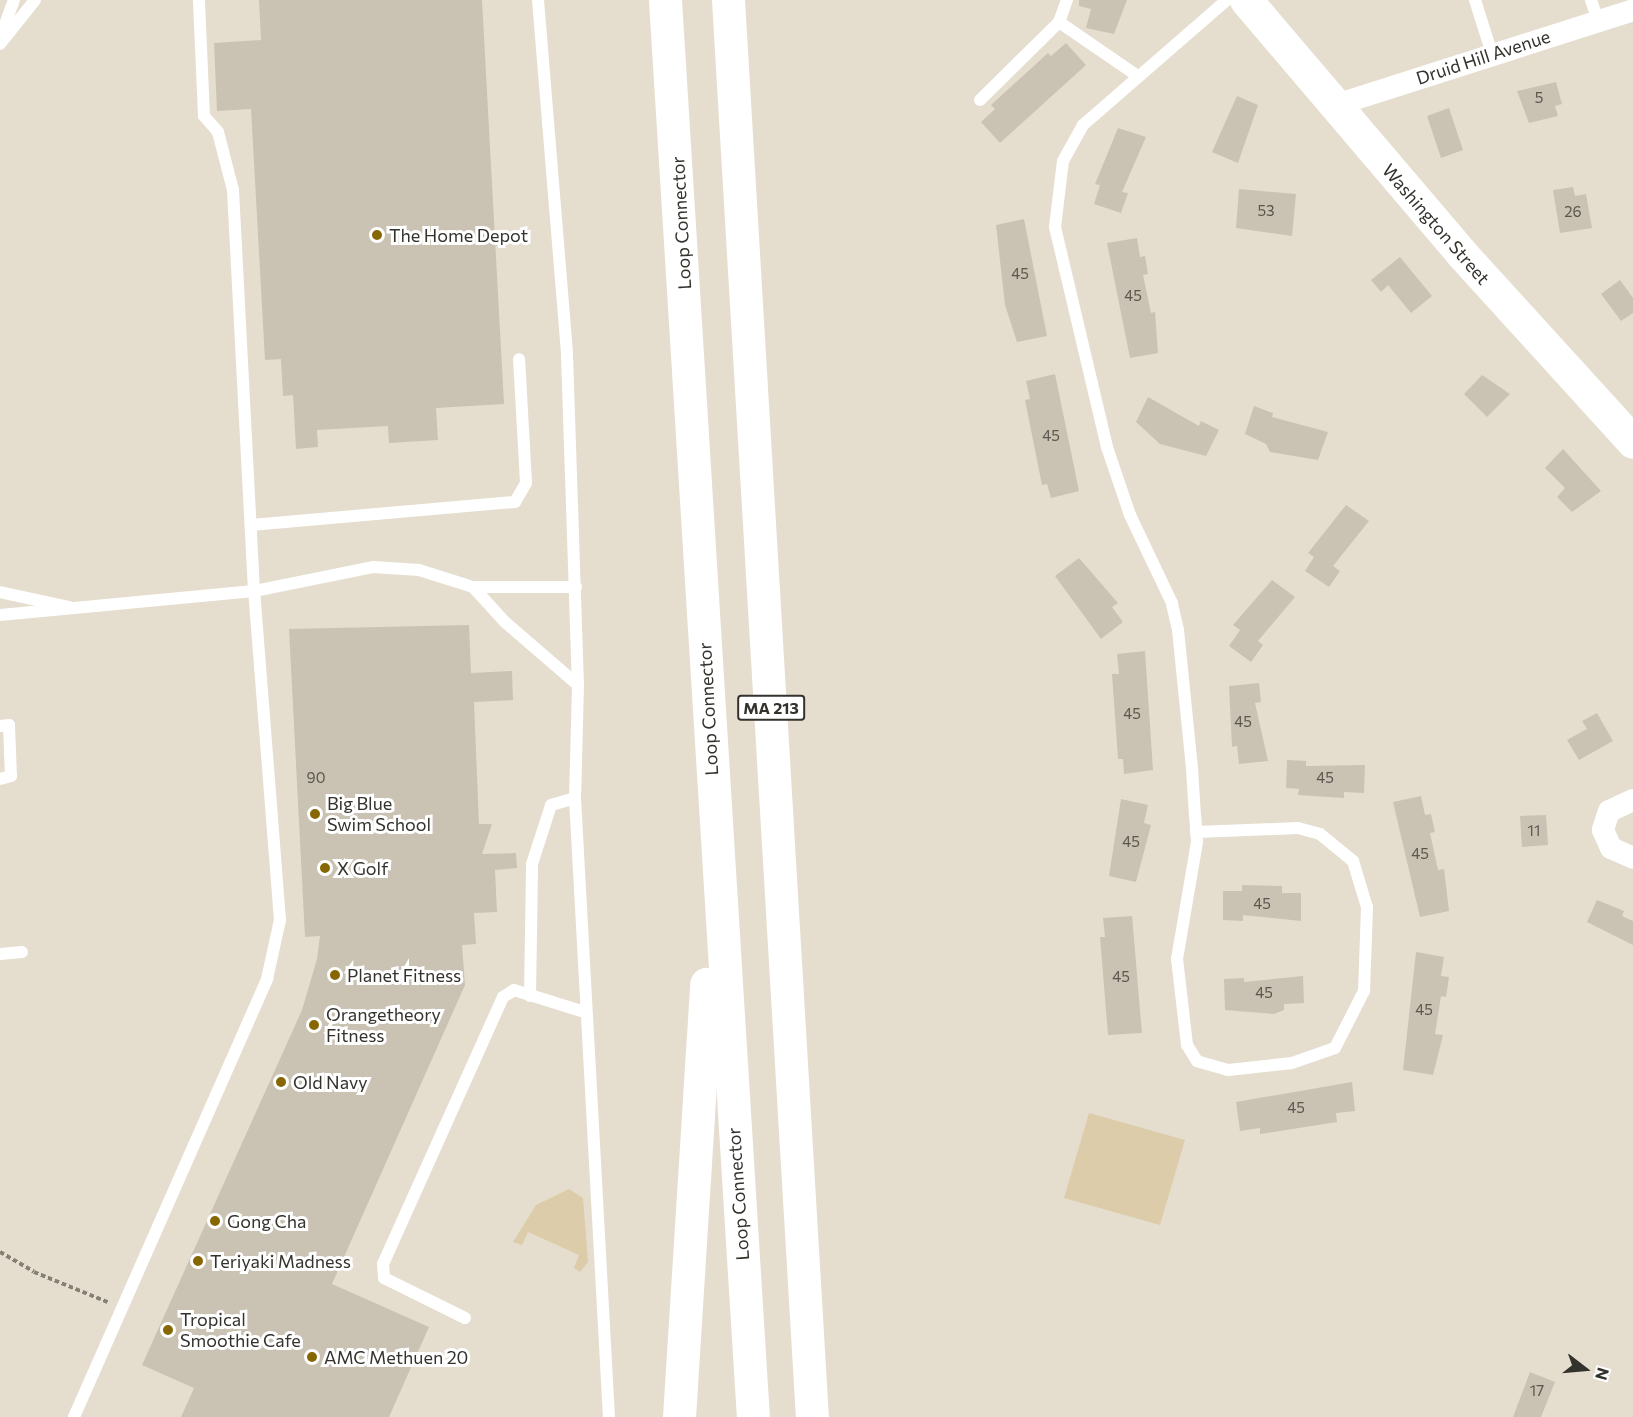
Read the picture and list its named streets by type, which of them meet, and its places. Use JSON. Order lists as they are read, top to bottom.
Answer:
{
  "streets": {
    "main road": ["Loop Connector", "Washington Street", "MA 213"],
    "street": ["Druid Hill Avenue"]
  },
  "crossings": [
    ["Druid Hill Avenue", "Washington Street"]
  ],
  "places": [
    "The Home Depot",
    "Big Blue Swim School",
    "X Golf",
    "Planet Fitness",
    "Orangetheory Fitness",
    "Old Navy",
    "Gong Cha",
    "Teriyaki Madness",
    "Tropical Smoothie Cafe",
    "AMC Methuen 20"
  ],
  "house_numbers": [
    "5",
    "53",
    "26",
    "45",
    "45",
    "45",
    "45",
    "45",
    "90",
    "45",
    "11",
    "45",
    "45",
    "45",
    "45",
    "45",
    "45",
    "45",
    "17"
  ],
  "north": "right"
}
